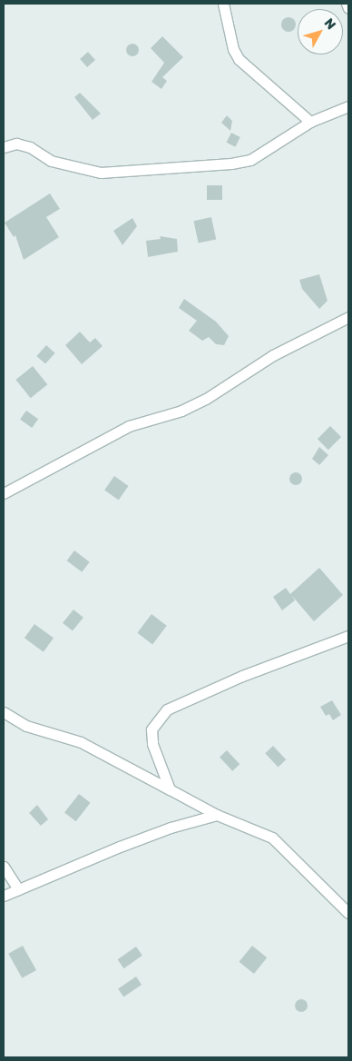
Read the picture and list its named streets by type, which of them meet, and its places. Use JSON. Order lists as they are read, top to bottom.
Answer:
{
  "north": "top right"
}
